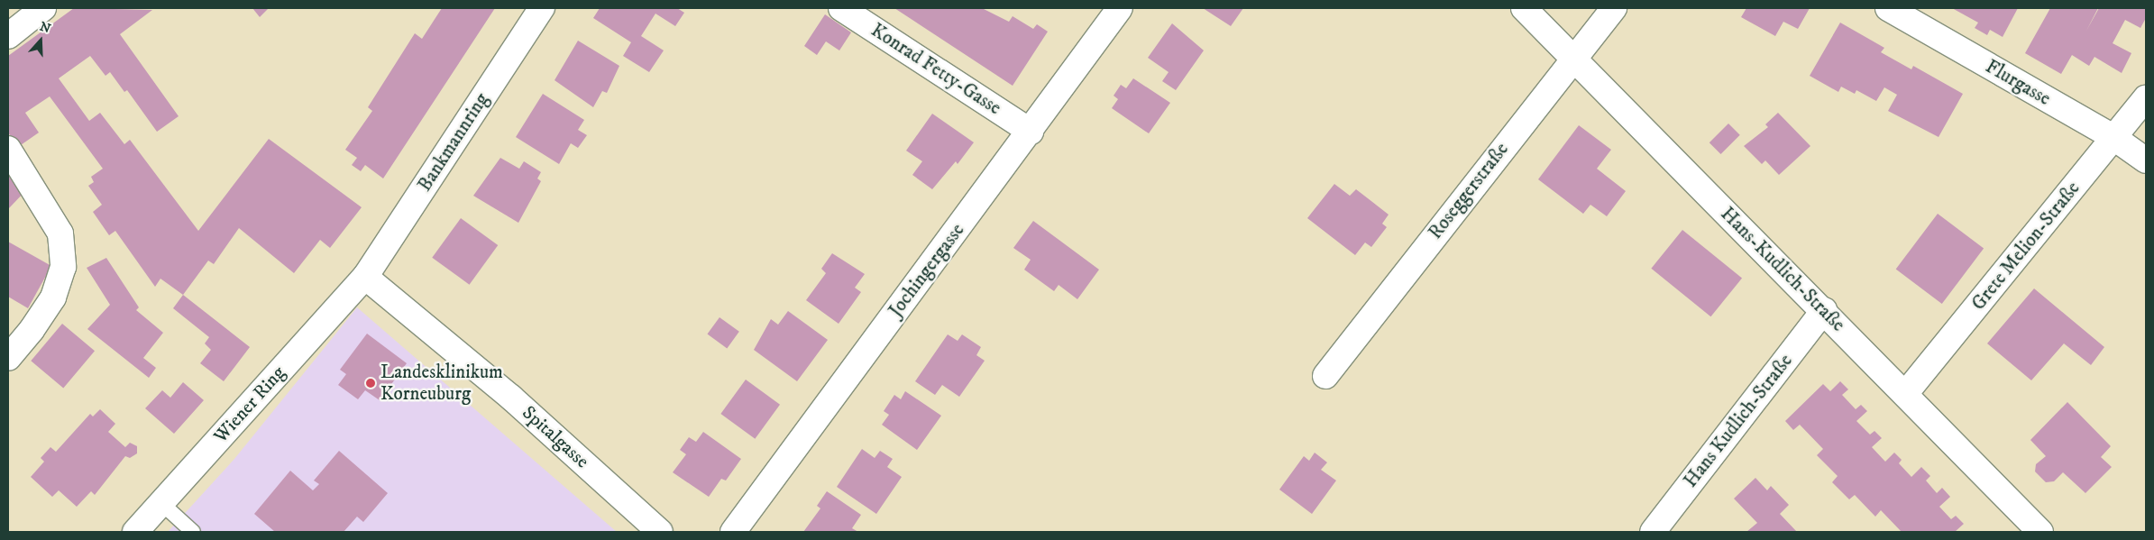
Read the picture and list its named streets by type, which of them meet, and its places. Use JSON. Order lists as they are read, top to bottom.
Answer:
{
  "streets": {
    "street": [
      "Konrad Fetty-Gasse",
      "Flurgasse",
      "Bankmannring",
      "Roseggerstraße",
      "Grete Melion-Straße",
      "Hans-Kudlich-Straße",
      "Jochingergasse",
      "Wiener Ring",
      "Hans Kudlich-Straße",
      "Spitalgasse"
    ]
  },
  "crossings": [
    ["Konrad Fetty-Gasse", "Jochingergasse"],
    ["Flurgasse", "Grete Melion-Straße"],
    ["Bankmannring", "Wiener Ring"],
    ["Bankmannring", "Spitalgasse"],
    ["Roseggerstraße", "Hans-Kudlich-Straße"],
    ["Grete Melion-Straße", "Hans-Kudlich-Straße"],
    ["Hans-Kudlich-Straße", "Hans Kudlich-Straße"],
    ["Wiener Ring", "Spitalgasse"]
  ],
  "places": ["Landesklinikum Korneuburg"],
  "north": "top"
}
